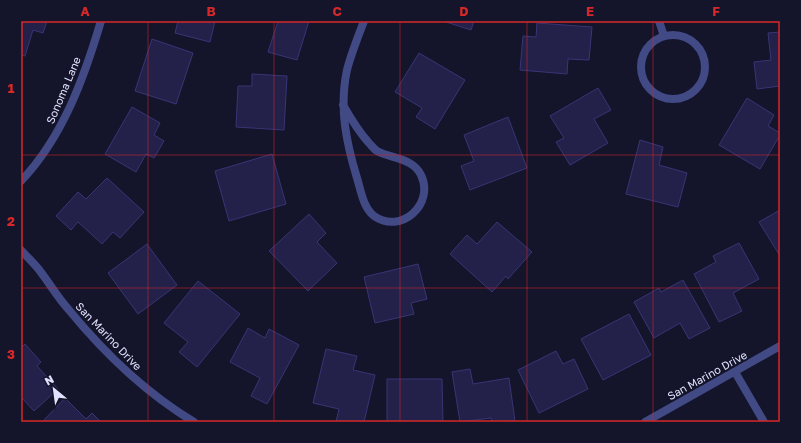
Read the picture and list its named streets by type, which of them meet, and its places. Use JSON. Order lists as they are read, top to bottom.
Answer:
{
  "streets": {
    "street": ["Sonoma Lane", "San Marino Drive"]
  },
  "north": "top left",
  "grid": {
    "columns": [
      "A",
      "B",
      "C",
      "D",
      "E",
      "F"
    ],
    "rows": ["1", "2", "3"]
  }
}
